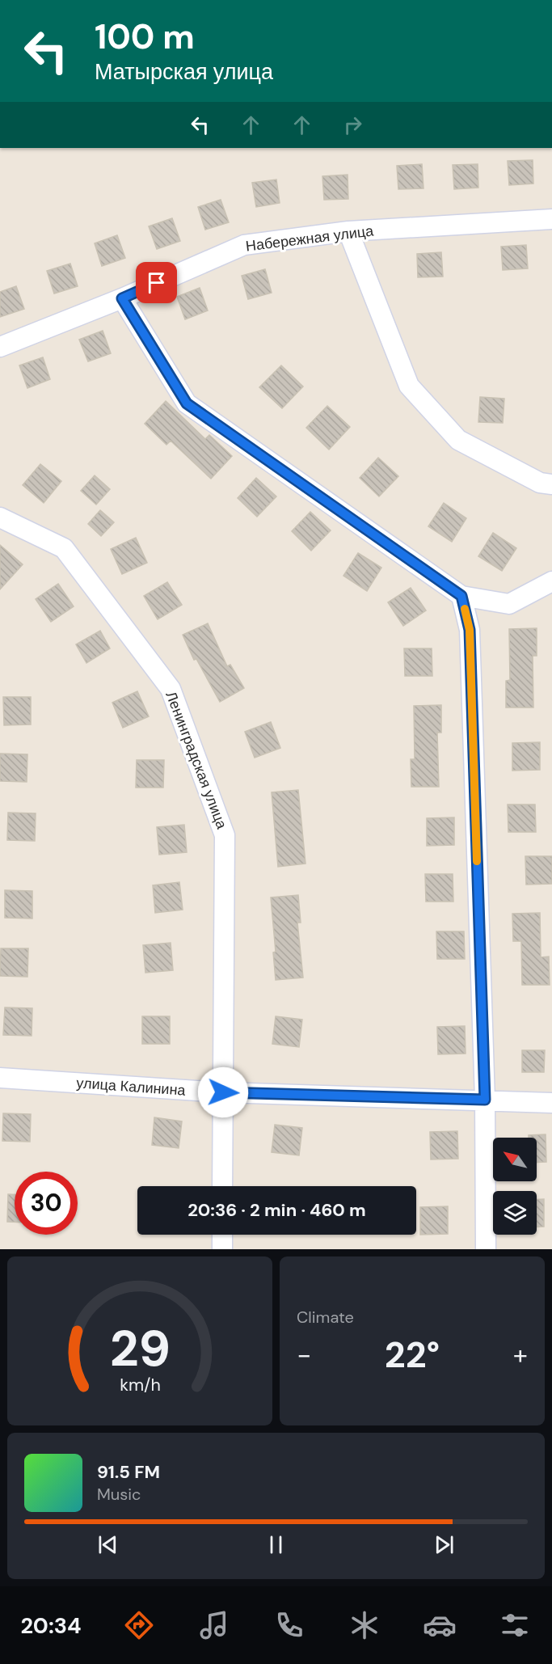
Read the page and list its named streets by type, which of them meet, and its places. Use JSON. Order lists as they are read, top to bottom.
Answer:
{
  "streets": {
    "street": ["Набережная улица", "Ленинградская улица", "улица Калинина"]
  },
  "crossings": [
    ["Ленинградская улица", "улица Калинина"]
  ],
  "north": "top left",
  "page": {
    "turn": ["100 m", "Матырская улица"],
    "limit": "30",
    "trip": "20:36 · 2 min · 460 m",
    "tile": "Climate",
    "heat": ["−", "22°", "+"],
    "song": ["91.5 FM", "Music"],
    "tabs": "20:34",
    "gauge": ["29", "km/h"]
  }
}
